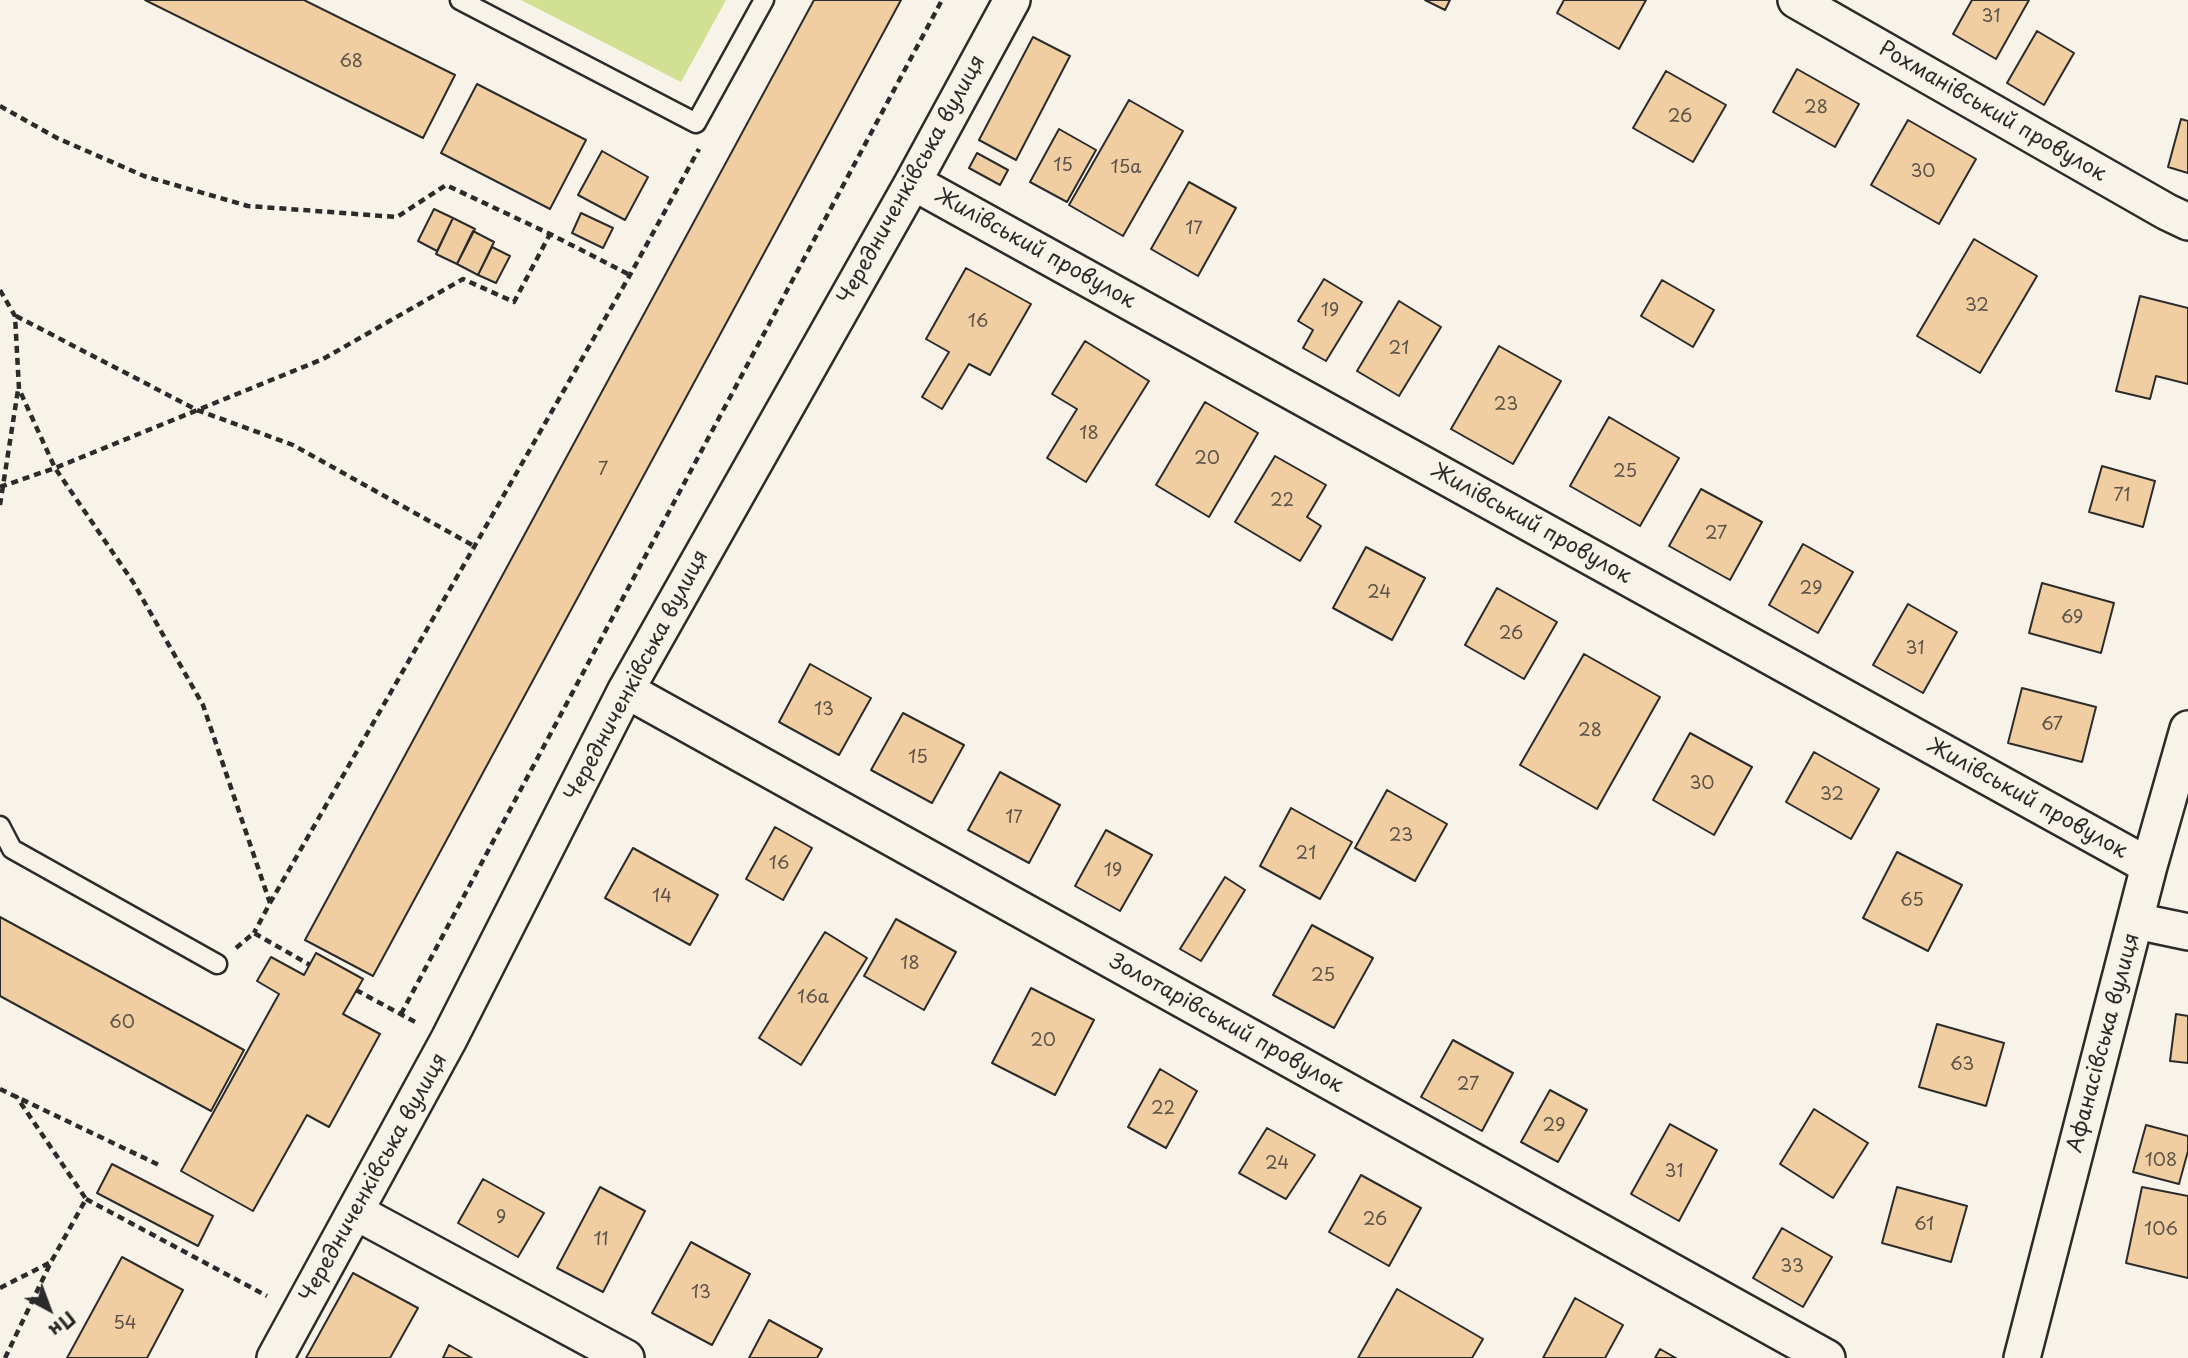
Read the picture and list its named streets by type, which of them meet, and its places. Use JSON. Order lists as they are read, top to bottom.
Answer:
{
  "streets": {
    "street": [
      "Рохманівський провулок",
      "Чередниченківська вулиця",
      "Жилівський провулок",
      "Золотарівський провулок",
      "Афанасівська вулиця"
    ]
  },
  "crossings": [
    ["Чередниченківська вулиця", "Жилівський провулок"],
    ["Чередниченківська вулиця", "Золотарівський провулок"],
    ["Жилівський провулок", "Афанасівська вулиця"]
  ],
  "house_numbers": [
    "31",
    "68",
    "28",
    "26",
    "15",
    "15а",
    "30",
    "17",
    "32",
    "19",
    "16",
    "21",
    "23",
    "18",
    "20",
    "7",
    "25",
    "71",
    "22",
    "27",
    "29",
    "24",
    "69",
    "26",
    "31",
    "13",
    "67",
    "28",
    "15",
    "30",
    "32",
    "17",
    "23",
    "21",
    "16",
    "19",
    "14",
    "65",
    "18",
    "25",
    "16а",
    "60",
    "20",
    "63",
    "27",
    "22",
    "29",
    "108",
    "24",
    "31",
    "9",
    "26",
    "61",
    "106",
    "11",
    "33",
    "13",
    "54"
  ],
  "north": "bottom right"
}
